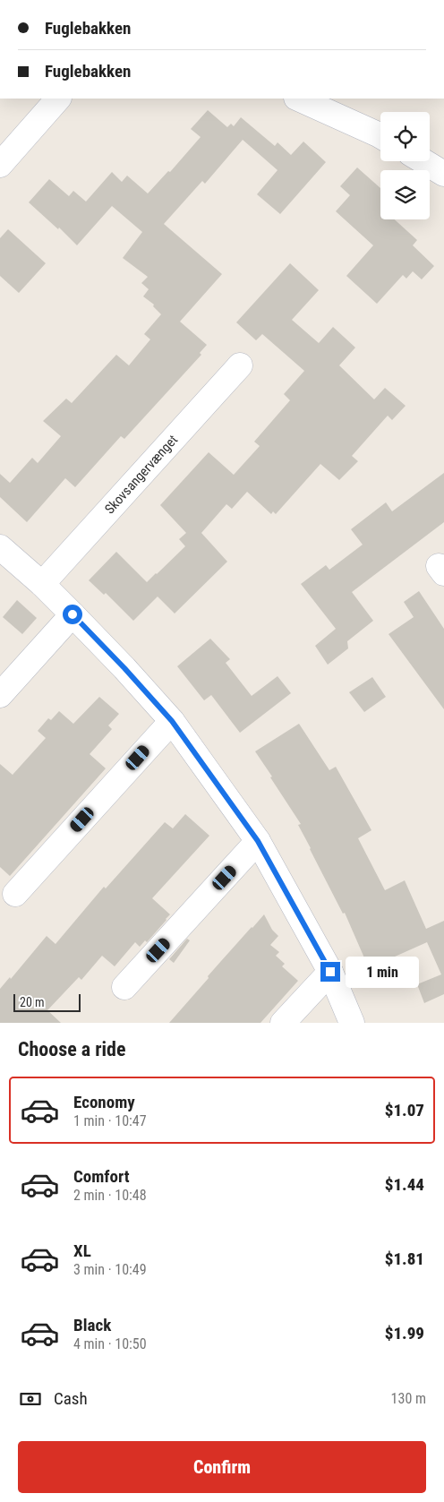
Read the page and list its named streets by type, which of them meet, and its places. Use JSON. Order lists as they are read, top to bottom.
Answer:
{
  "streets": {
    "street": ["Skovsangervænget"]
  },
  "scale_bar": "20 m",
  "page": {
    "banner": ["Fuglebakken", "Fuglebakken"],
    "bubble": "1 min",
    "scale": "20 m",
    "heading": "Choose a ride",
    "list": [
      {
        "name": "Economy",
        "note": "1 min · 10:47",
        "value": "$1.07"
      },
      {
        "name": "Comfort",
        "note": "2 min · 10:48",
        "value": "$1.44"
      },
      {
        "name": "XL",
        "note": "3 min · 10:49",
        "value": "$1.81"
      },
      {
        "name": "Black",
        "note": "4 min · 10:50",
        "value": "$1.99"
      }
    ],
    "pay": ["Cash", "130 m"],
    "buttons": "Confirm"
  }
}
